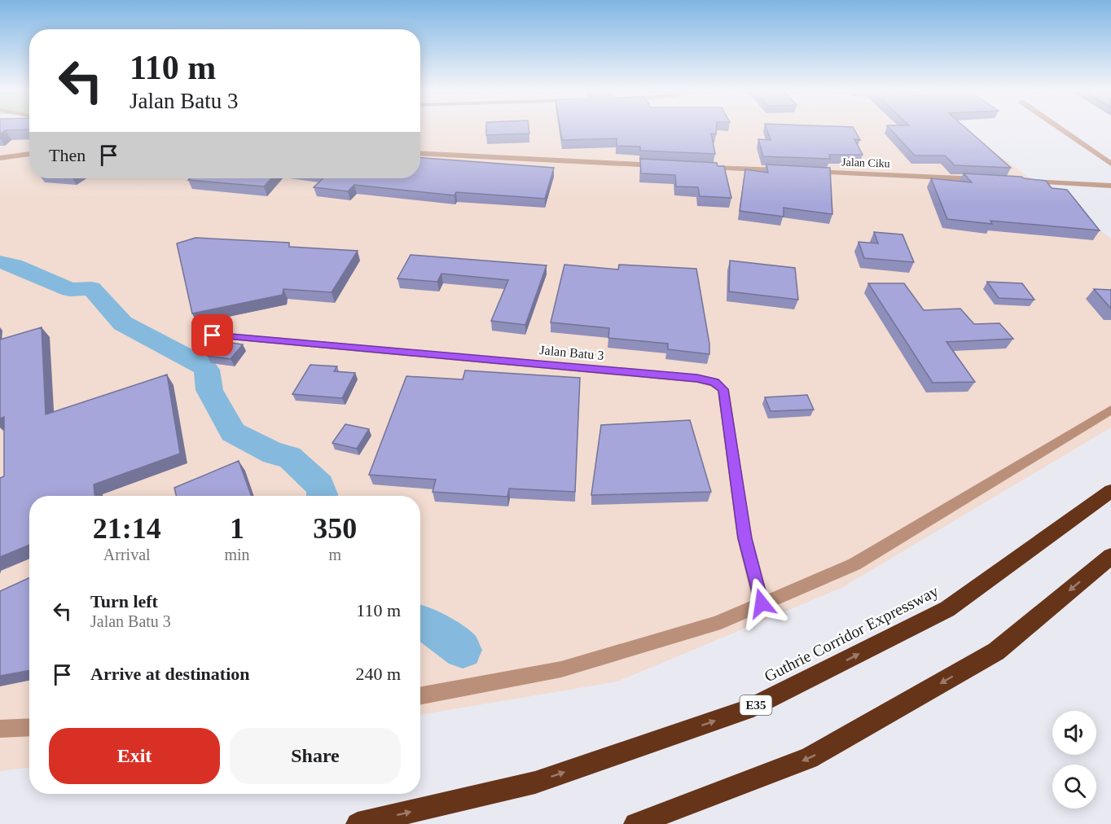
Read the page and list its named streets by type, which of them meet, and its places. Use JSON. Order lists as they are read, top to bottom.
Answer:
{
  "streets": {
    "highway": ["Guthrie Corridor Expressway", "E35"],
    "street": ["Jalan Ciku", "Jalan Batu 3"]
  },
  "page": {
    "turn": ["110 m", "Jalan Batu 3"],
    "then": "Then",
    "eta": [
      "21:14",
      "Arrival",
      "1",
      "min",
      "350",
      "m"
    ],
    "list": [
      {
        "name": "Turn left",
        "note": "Jalan Batu 3",
        "value": "110 m"
      },
      {
        "name": "Arrive at destination",
        "value": "240 m"
      }
    ],
    "buttons": ["Exit", "Share"]
  }
}
